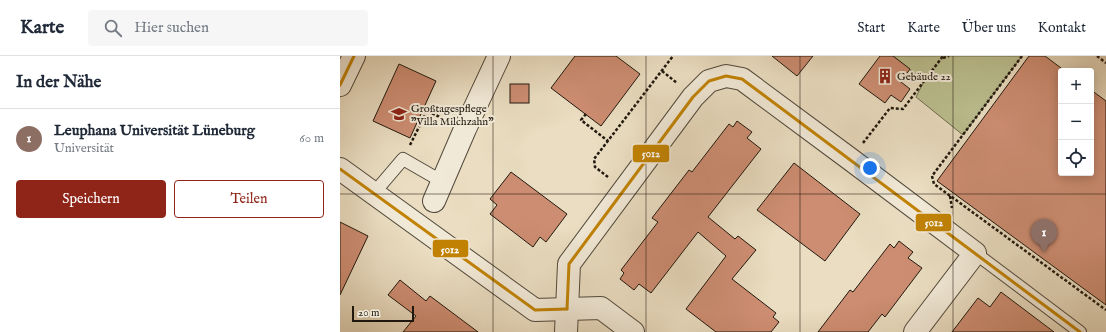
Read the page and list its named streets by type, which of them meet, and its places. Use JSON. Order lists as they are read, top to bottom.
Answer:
{
  "places": {
    "building": ["Gebäude 22"],
    "school or university": ["Großtagespflege \"Villa Milchzahn\""]
  },
  "lines": ["transit line 5012"],
  "scale_bar": "20 m",
  "page": {
    "header": "Karte",
    "search": "Hier suchen",
    "nav": [
      "Start",
      "Karte",
      "Über uns",
      "Kontakt"
    ],
    "heading": "In der Nähe",
    "map_buttons": ["+", "−"],
    "list": [
      {
        "mark": "1",
        "name": "Leuphana Universität Lüneburg",
        "note": "Universität",
        "value": "60 m"
      }
    ],
    "buttons": ["Speichern", "Teilen"],
    "pins": "1",
    "scale": "20 m"
  }
}
